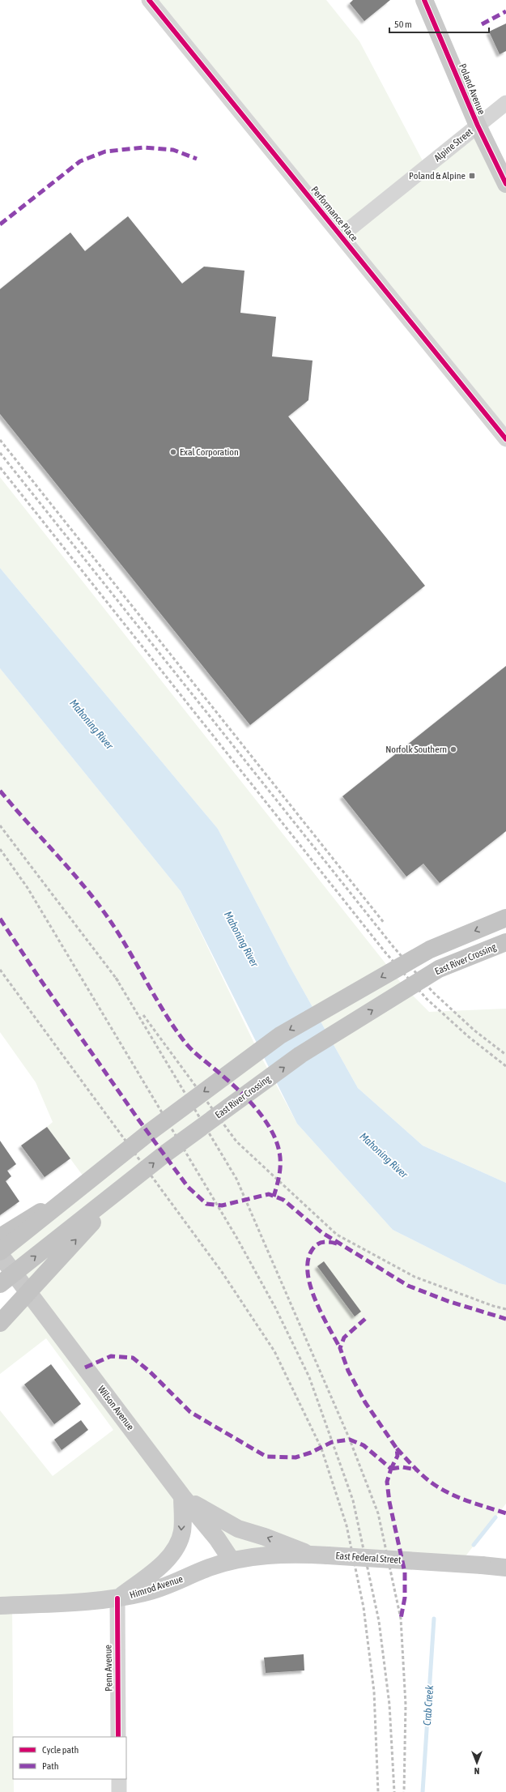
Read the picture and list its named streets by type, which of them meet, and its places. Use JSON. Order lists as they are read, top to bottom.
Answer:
{
  "streets": {
    "highway": ["East River Crossing"],
    "main road": [
      "Poland Avenue",
      "Wilson Avenue",
      "East Federal Street",
      "Himrod Avenue"
    ],
    "street": ["Alpine Street", "Performance Place", "Penn Avenue"]
  },
  "crossings": [
    ["Poland Avenue", "Alpine Street"],
    ["Alpine Street", "Performance Place"],
    ["Wilson Avenue", "East Federal Street"],
    ["Wilson Avenue", "Himrod Avenue"],
    ["East Federal Street", "Himrod Avenue"],
    ["Himrod Avenue", "Penn Avenue"]
  ],
  "water": ["Mahoning River", "Crab Creek"],
  "places": {
    "transit": ["Poland & Alpine"],
    "other": ["Exal Corporation", "Norfolk Southern"]
  },
  "legend": ["Cycle path", "Path"],
  "scale_bar": "50 m",
  "north": "bottom"
}
